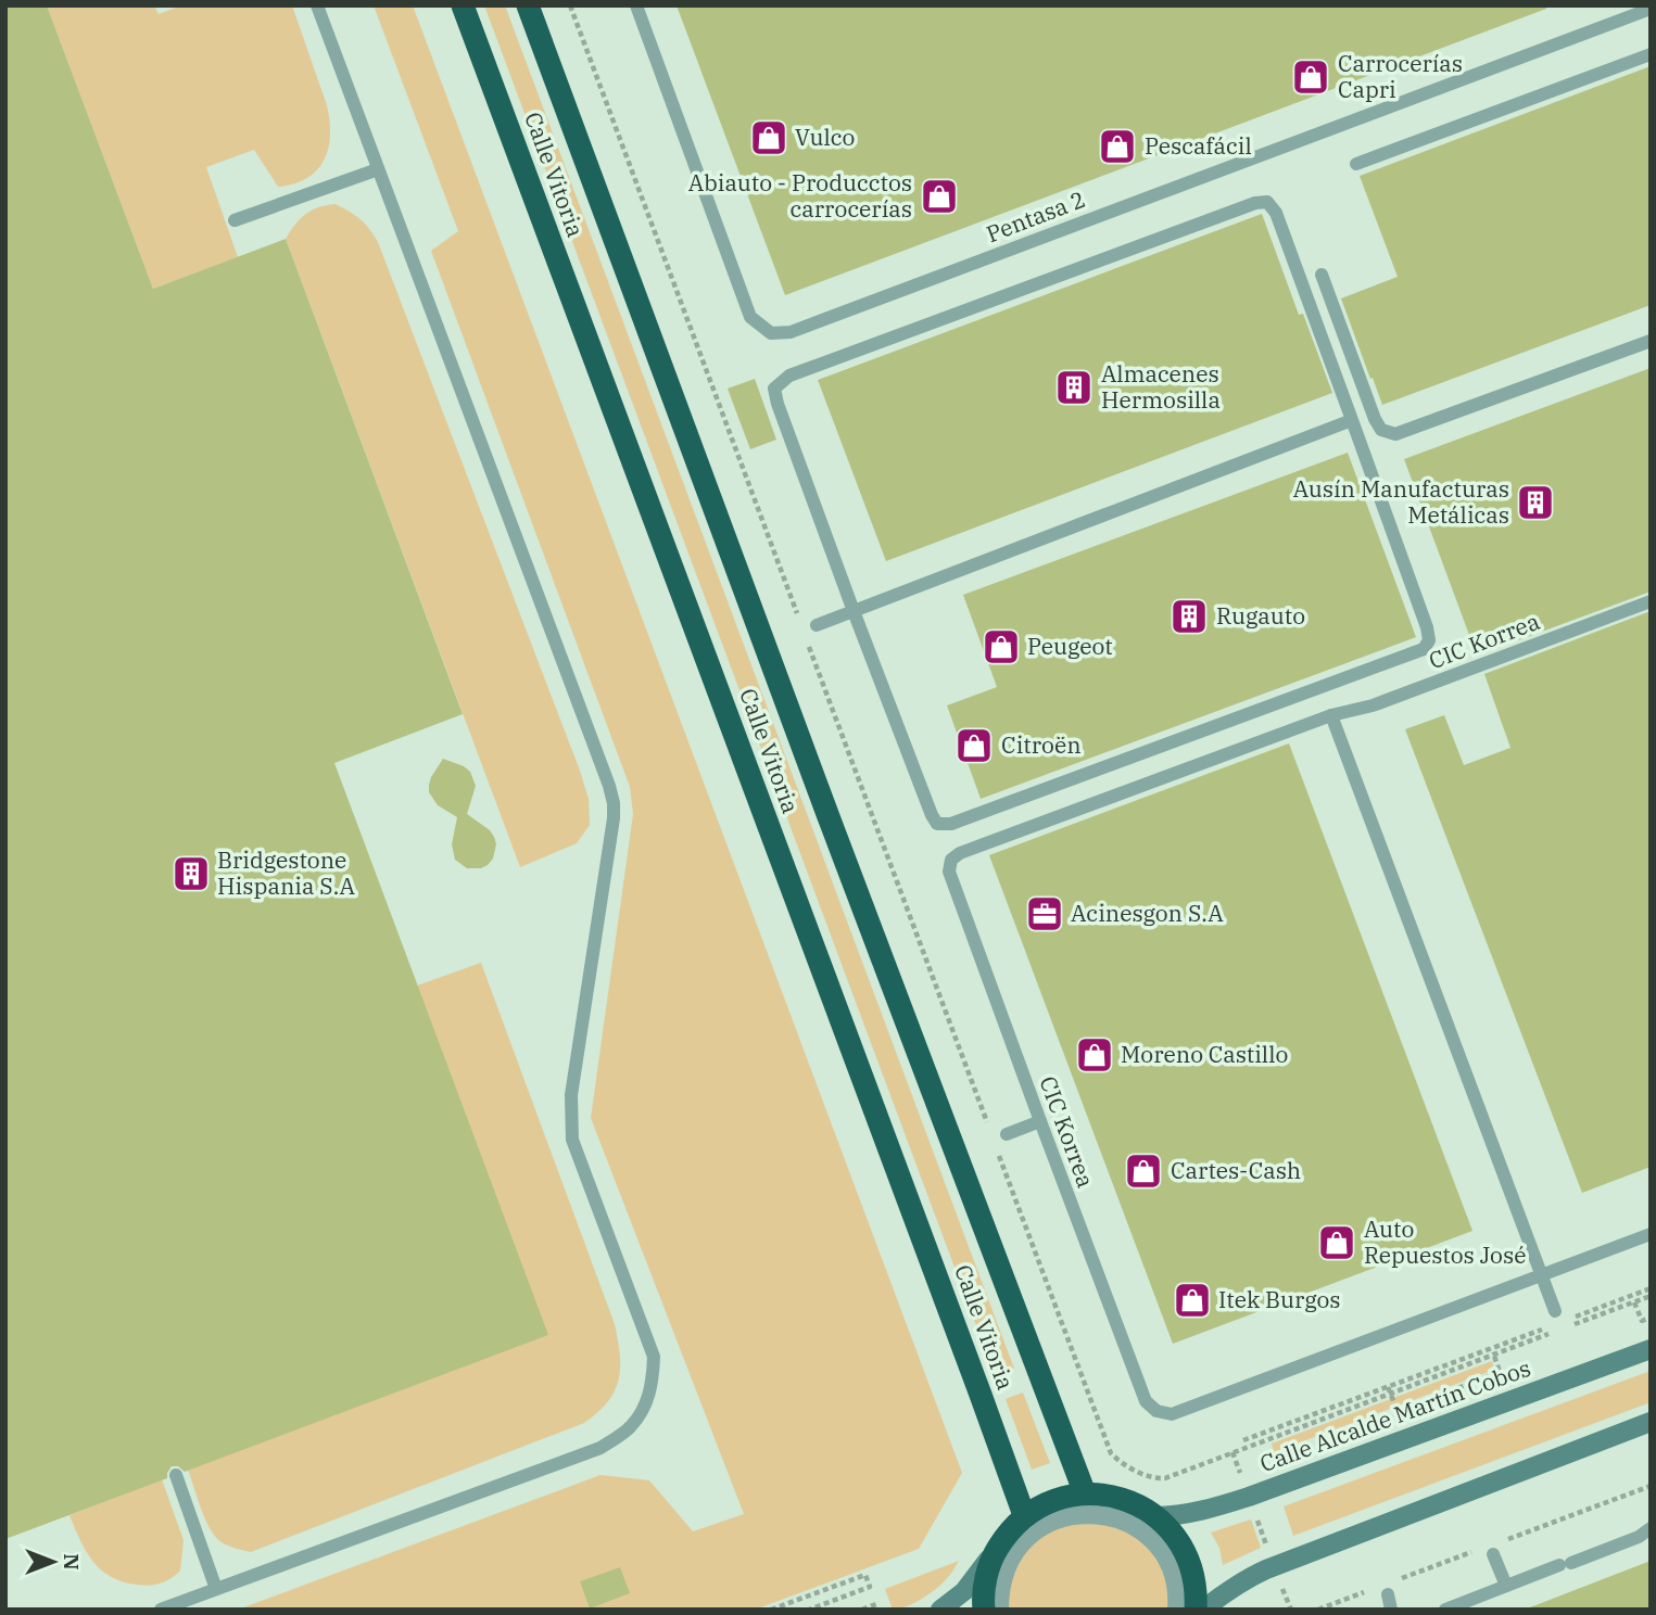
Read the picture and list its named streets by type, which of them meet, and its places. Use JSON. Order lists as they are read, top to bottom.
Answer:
{
  "streets": {
    "highway": ["Calle Vitoria"],
    "main road": ["Calle Alcalde Martín Cobos"],
    "lane": ["Pentasa 2", "CIC Korrea"]
  },
  "places": {
    "shop": [
      "Carrocerías Capri",
      "Vulco",
      "Pescafácil",
      "Abiauto - Producctos carrocerías",
      "Peugeot",
      "Citroën",
      "Moreno Castillo",
      "Cartes-Cash",
      "Auto Repuestos José",
      "Itek Burgos"
    ],
    "building": [
      "Almacenes Hermosilla",
      "Ausín Manufacturas Metálicas",
      "Rugauto",
      "Bridgestone Hispania S.A"
    ],
    "office": ["Acinesgon S.A"]
  },
  "north": "right"
}
